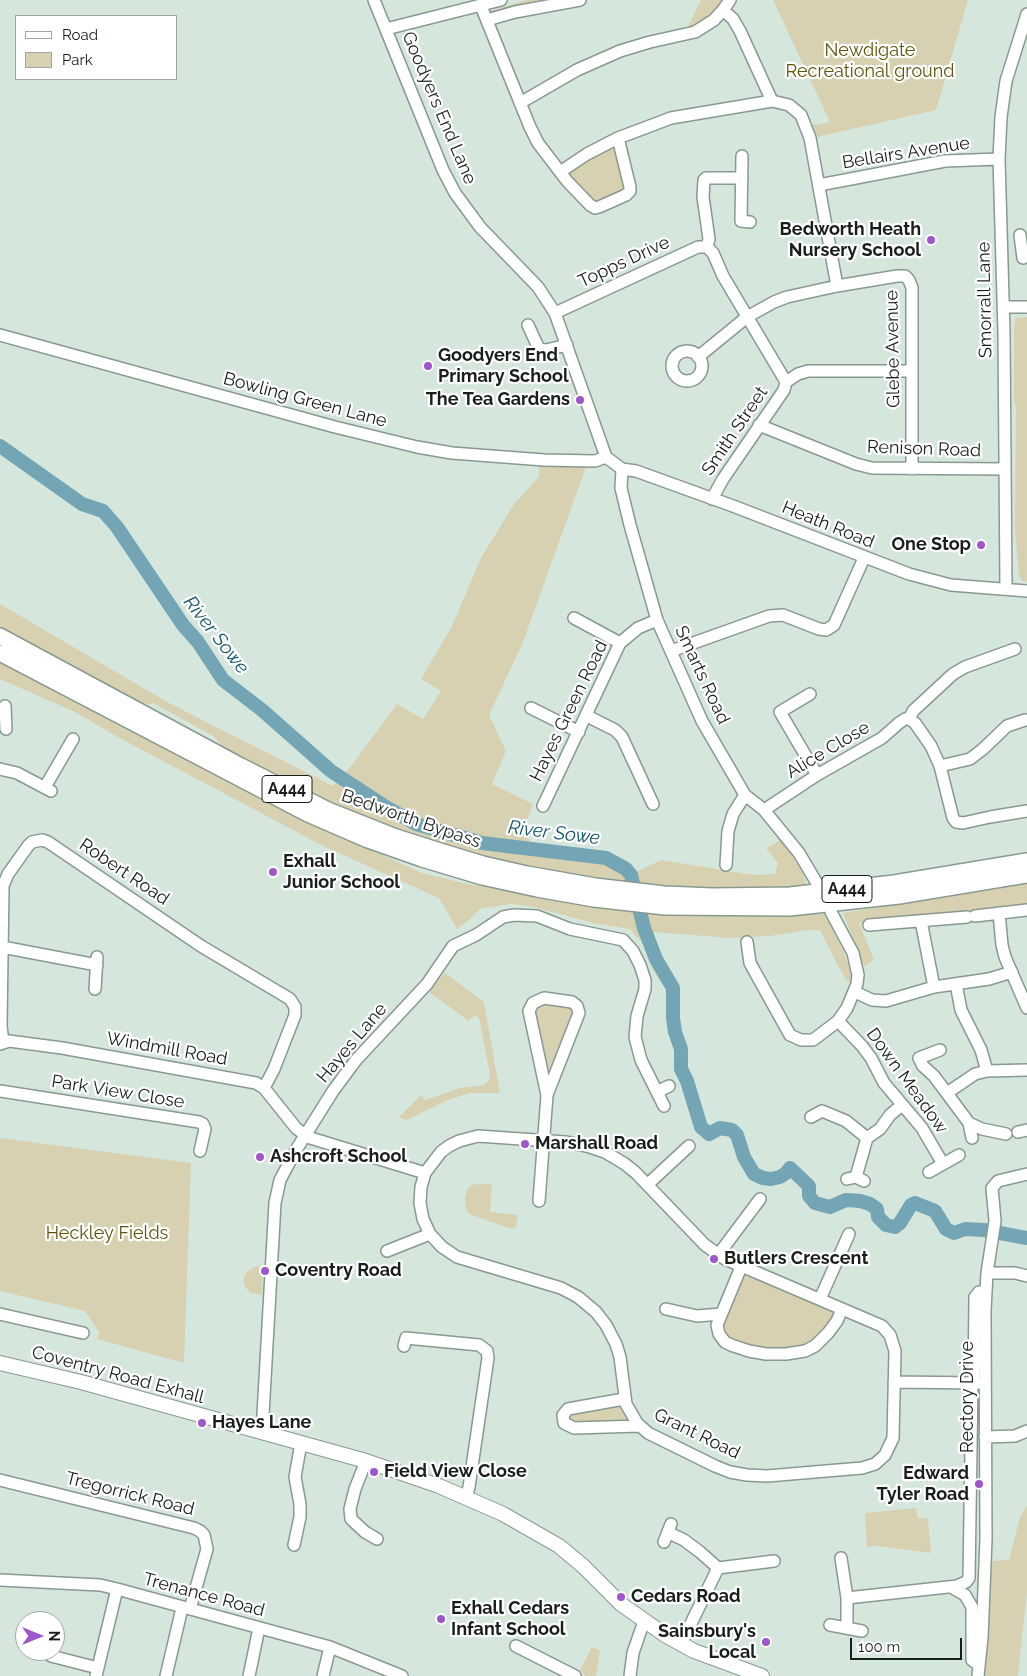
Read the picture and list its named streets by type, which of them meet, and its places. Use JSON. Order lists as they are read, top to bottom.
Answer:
{
  "streets": {
    "highway": ["A444", "Bedworth Bypass"],
    "main road": ["Coventry Road Exhall"],
    "street": [
      "Goodyers End Lane",
      "Bellairs Avenue",
      "Topps Drive",
      "Smorrall Lane",
      "Glebe Avenue",
      "Bowling Green Lane",
      "Smith Street",
      "Renison Road",
      "Heath Road",
      "Smarts Road",
      "Hayes Green Road",
      "Alice Close",
      "Robert Road",
      "Hayes Lane",
      "Windmill Road",
      "Down Meadow",
      "Park View Close",
      "Rectory Drive",
      "Grant Road",
      "Tregorrick Road",
      "Trenance Road"
    ]
  },
  "crossings": [
    ["Goodyers End Lane", "Topps Drive"],
    ["Goodyers End Lane", "Bowling Green Lane"],
    ["Bellairs Avenue", "Smorrall Lane"],
    ["Smorrall Lane", "Renison Road"],
    ["Smorrall Lane", "Heath Road"],
    ["Glebe Avenue", "Renison Road"],
    ["Smith Street", "Renison Road"],
    ["Smith Street", "Heath Road"],
    ["Heath Road", "Smarts Road"],
    ["Smarts Road", "Hayes Green Road"],
    ["Smarts Road", "Alice Close"],
    ["Robert Road", "Windmill Road"],
    ["Hayes Lane", "Coventry Road Exhall"],
    ["Tregorrick Road", "Trenance Road"]
  ],
  "water": ["River Sowe"],
  "parks": ["Newdigate Recreational ground", "Heckley Fields"],
  "places": [
    "Bedworth Heath Nursery School",
    "Goodyers End Primary School",
    "The Tea Gardens",
    "One Stop",
    "Exhall Junior School",
    "Marshall Road",
    "Ashcroft School",
    "Butlers Crescent",
    "Coventry Road",
    "Hayes Lane",
    "Field View Close",
    "Edward Tyler Road",
    "Cedars Road",
    "Exhall Cedars Infant School",
    "Sainsbury's Local"
  ],
  "legend": ["Road", "Park"],
  "scale_bar": "100 m",
  "north": "right"
}
